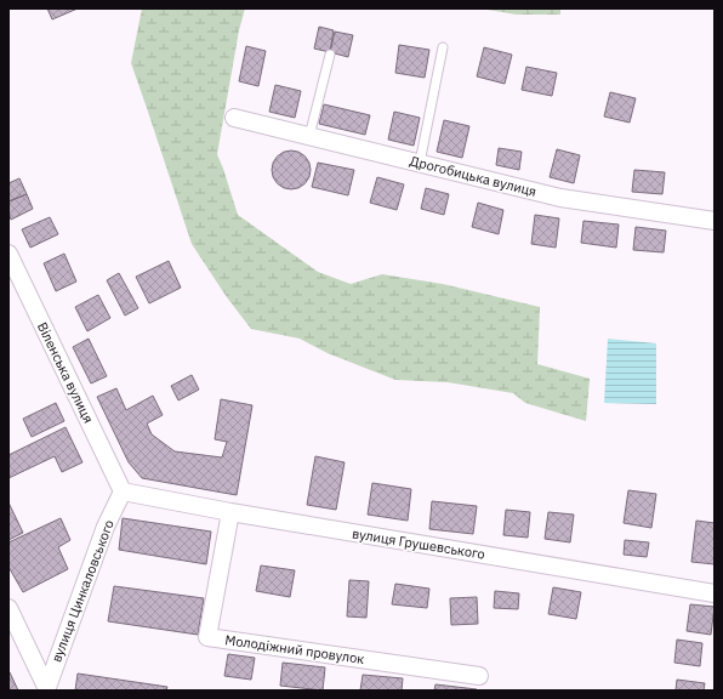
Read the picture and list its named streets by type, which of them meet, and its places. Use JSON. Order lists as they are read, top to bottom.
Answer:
{
  "streets": {
    "street": [
      "Дрогобицька вулиця",
      "Віленська вулиця",
      "вулиця Грушевського",
      "вулиця Цинкаловського",
      "Молодіжний провулок"
    ]
  },
  "crossings": [
    ["Віленська вулиця", "вулиця Грушевського"],
    ["Віленська вулиця", "вулиця Цинкаловського"],
    ["вулиця Грушевського", "вулиця Цинкаловського"],
    ["вулиця Грушевського", "Молодіжний провулок"]
  ]
}
